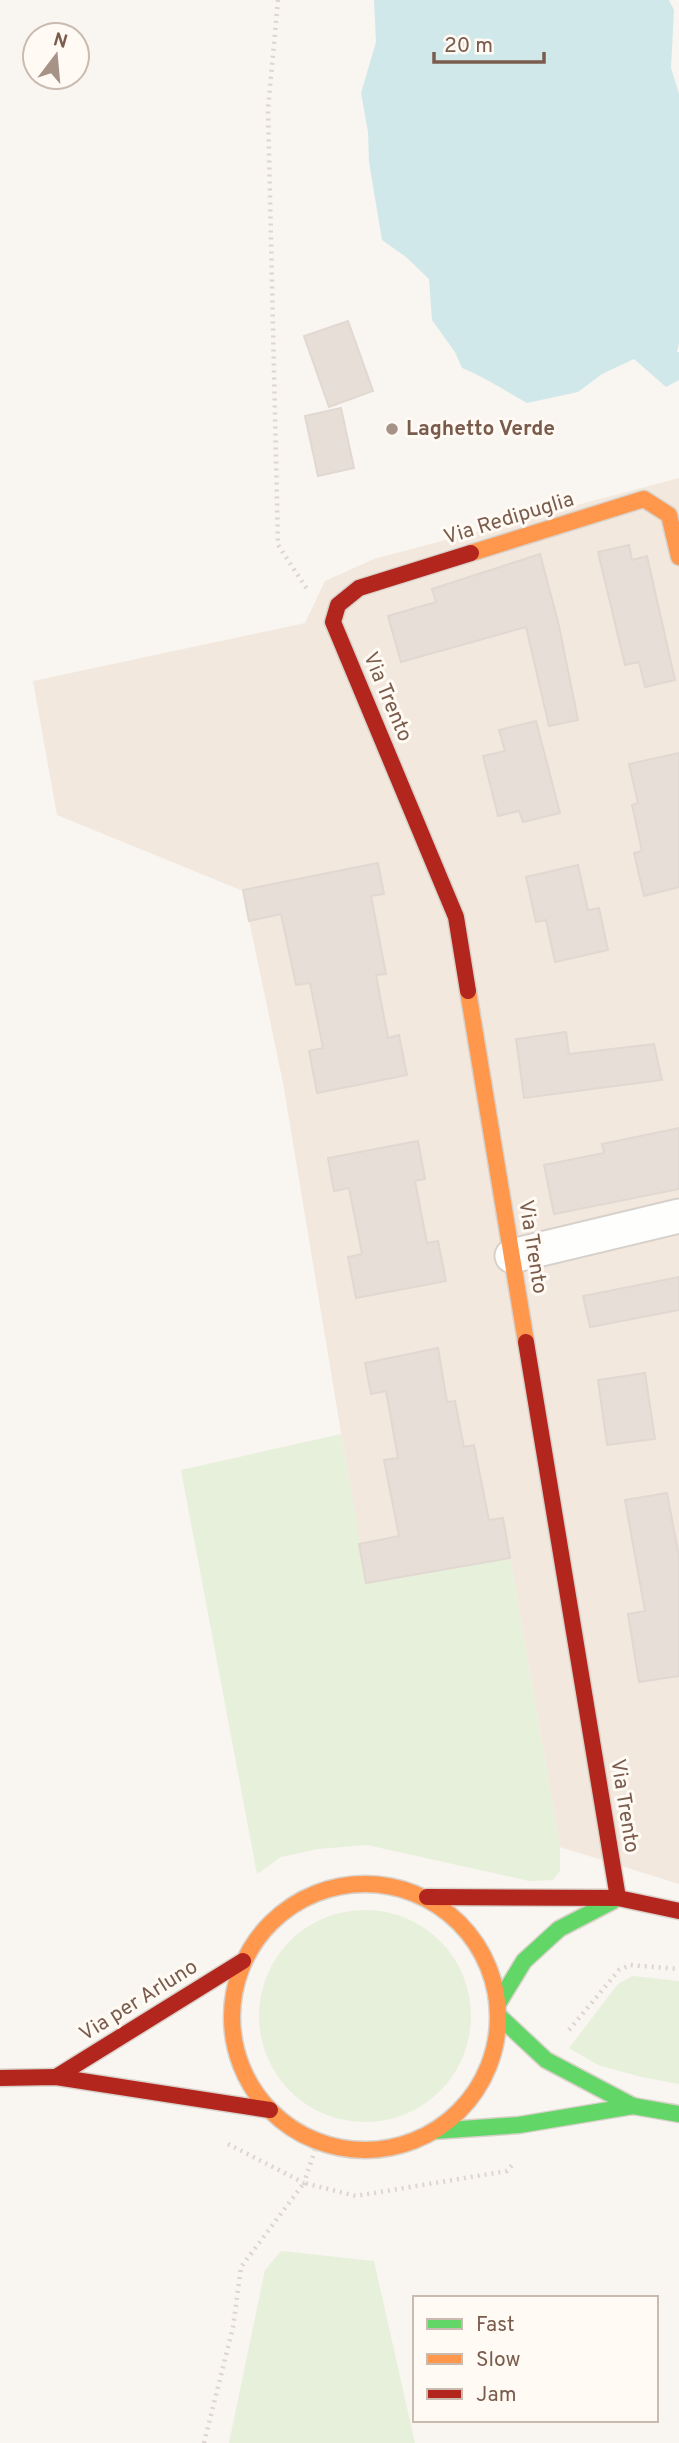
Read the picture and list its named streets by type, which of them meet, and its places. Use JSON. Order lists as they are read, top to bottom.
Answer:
{
  "streets": {
    "street": ["Via Redipuglia", "Via Trento", "Via per Arluno"]
  },
  "crossings": [
    ["Via Redipuglia", "Via Trento"]
  ],
  "places": ["Laghetto Verde"],
  "legend": ["Fast", "Slow", "Jam"],
  "scale_bar": "20 m",
  "north": "top"
}
